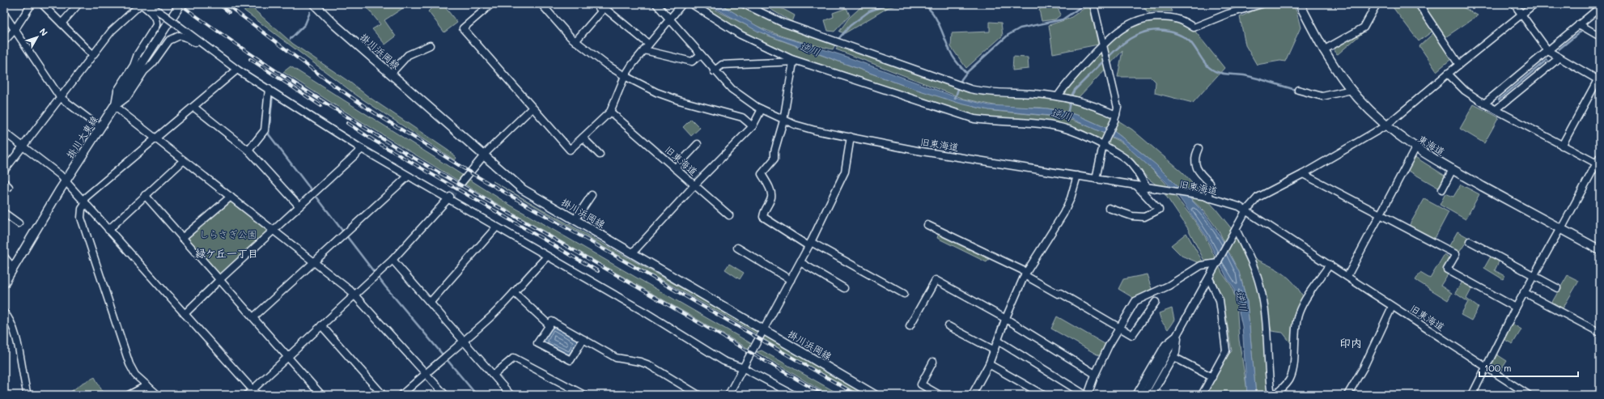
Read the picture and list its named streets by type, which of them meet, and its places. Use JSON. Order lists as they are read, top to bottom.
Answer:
{
  "streets": {
    "main road": ["掛川浜岡線", "掛川大東線", "東海道"],
    "street": ["旧東海道"]
  },
  "districts": ["緑ケ丘一丁目", "印内"],
  "water": ["逆川"],
  "parks": ["しらさぎ公園"],
  "scale_bar": "100 m",
  "north": "top right"
}
